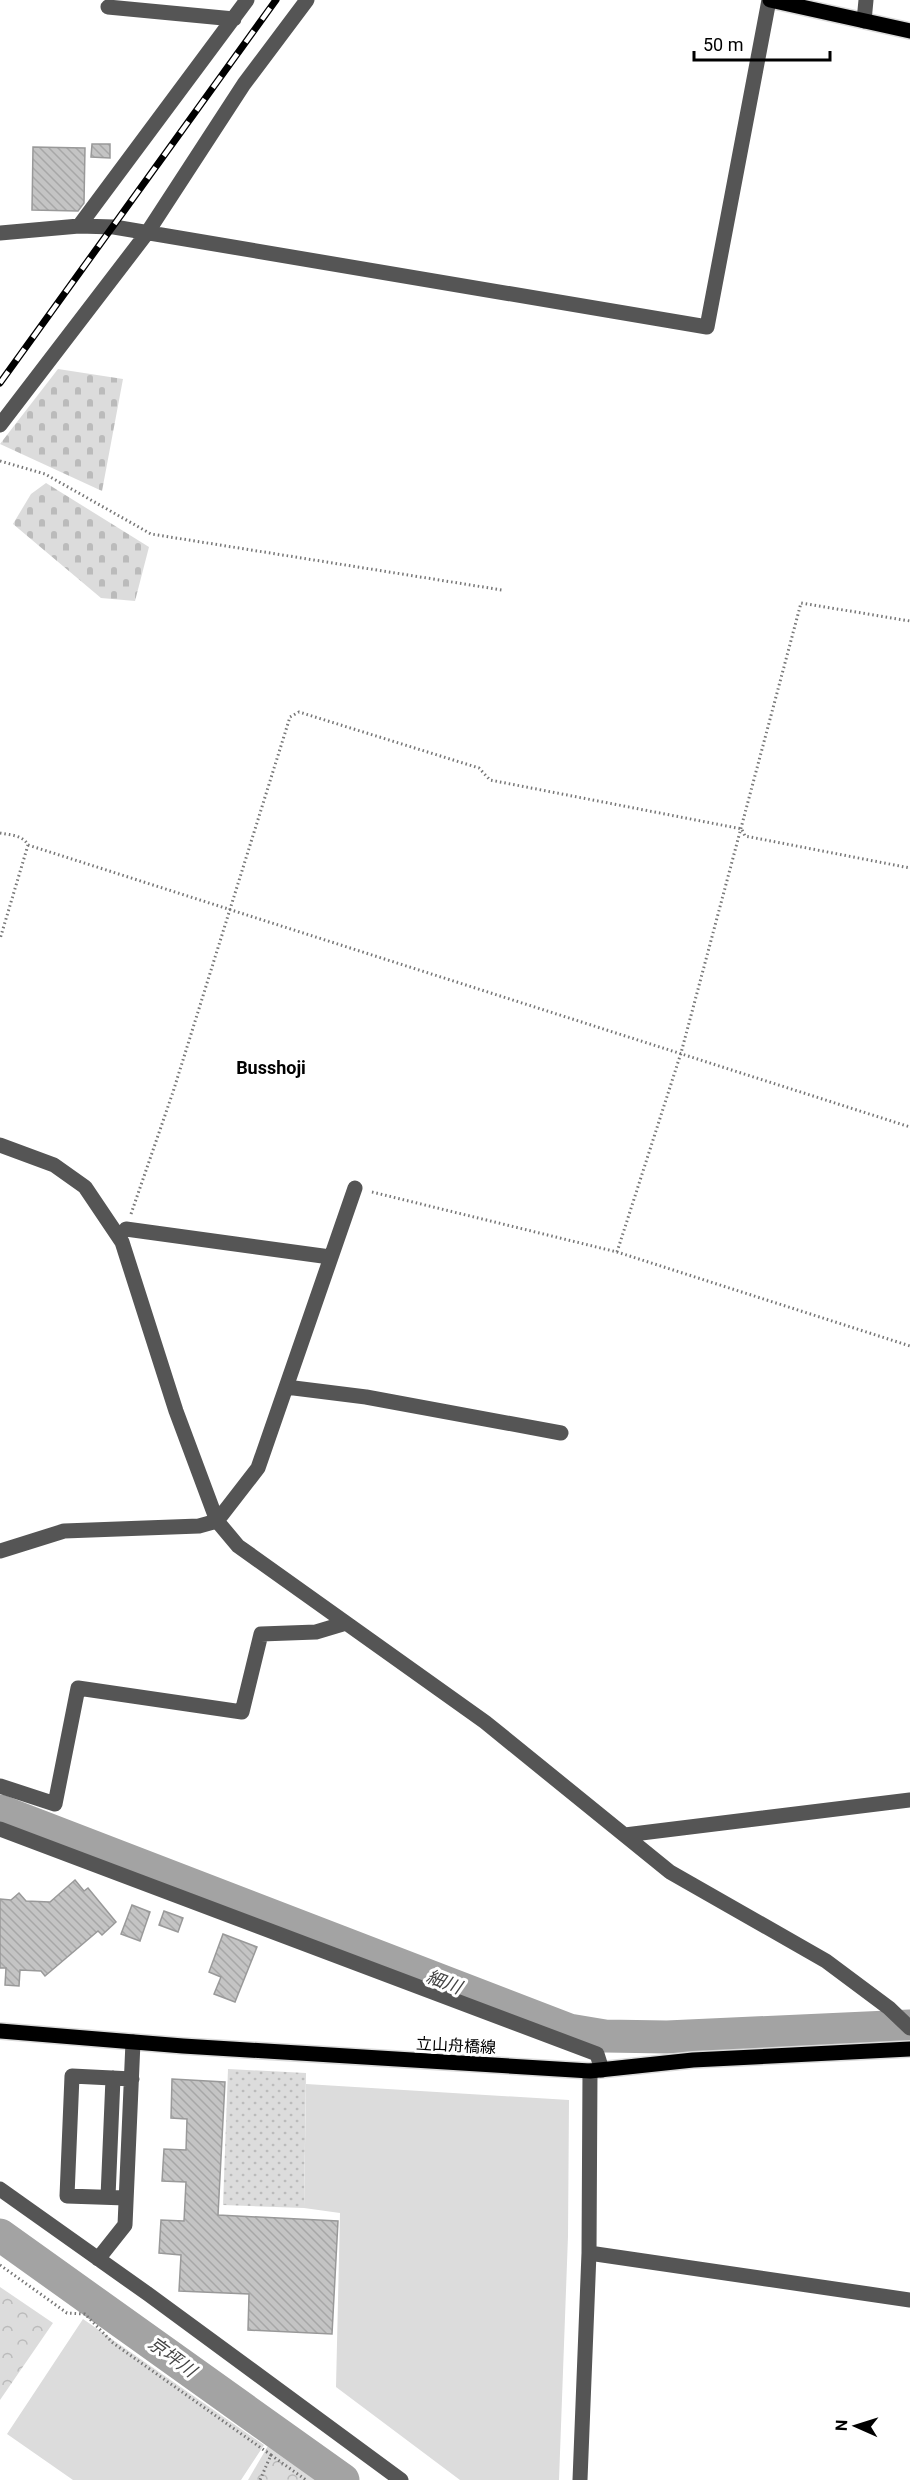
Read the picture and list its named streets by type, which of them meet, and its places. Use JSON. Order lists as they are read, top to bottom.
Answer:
{
  "streets": {
    "main road": ["立山舟橋線"]
  },
  "districts": ["Busshoji"],
  "water": ["細川", "京坪川"],
  "scale_bar": "50 m",
  "north": "left"
}
